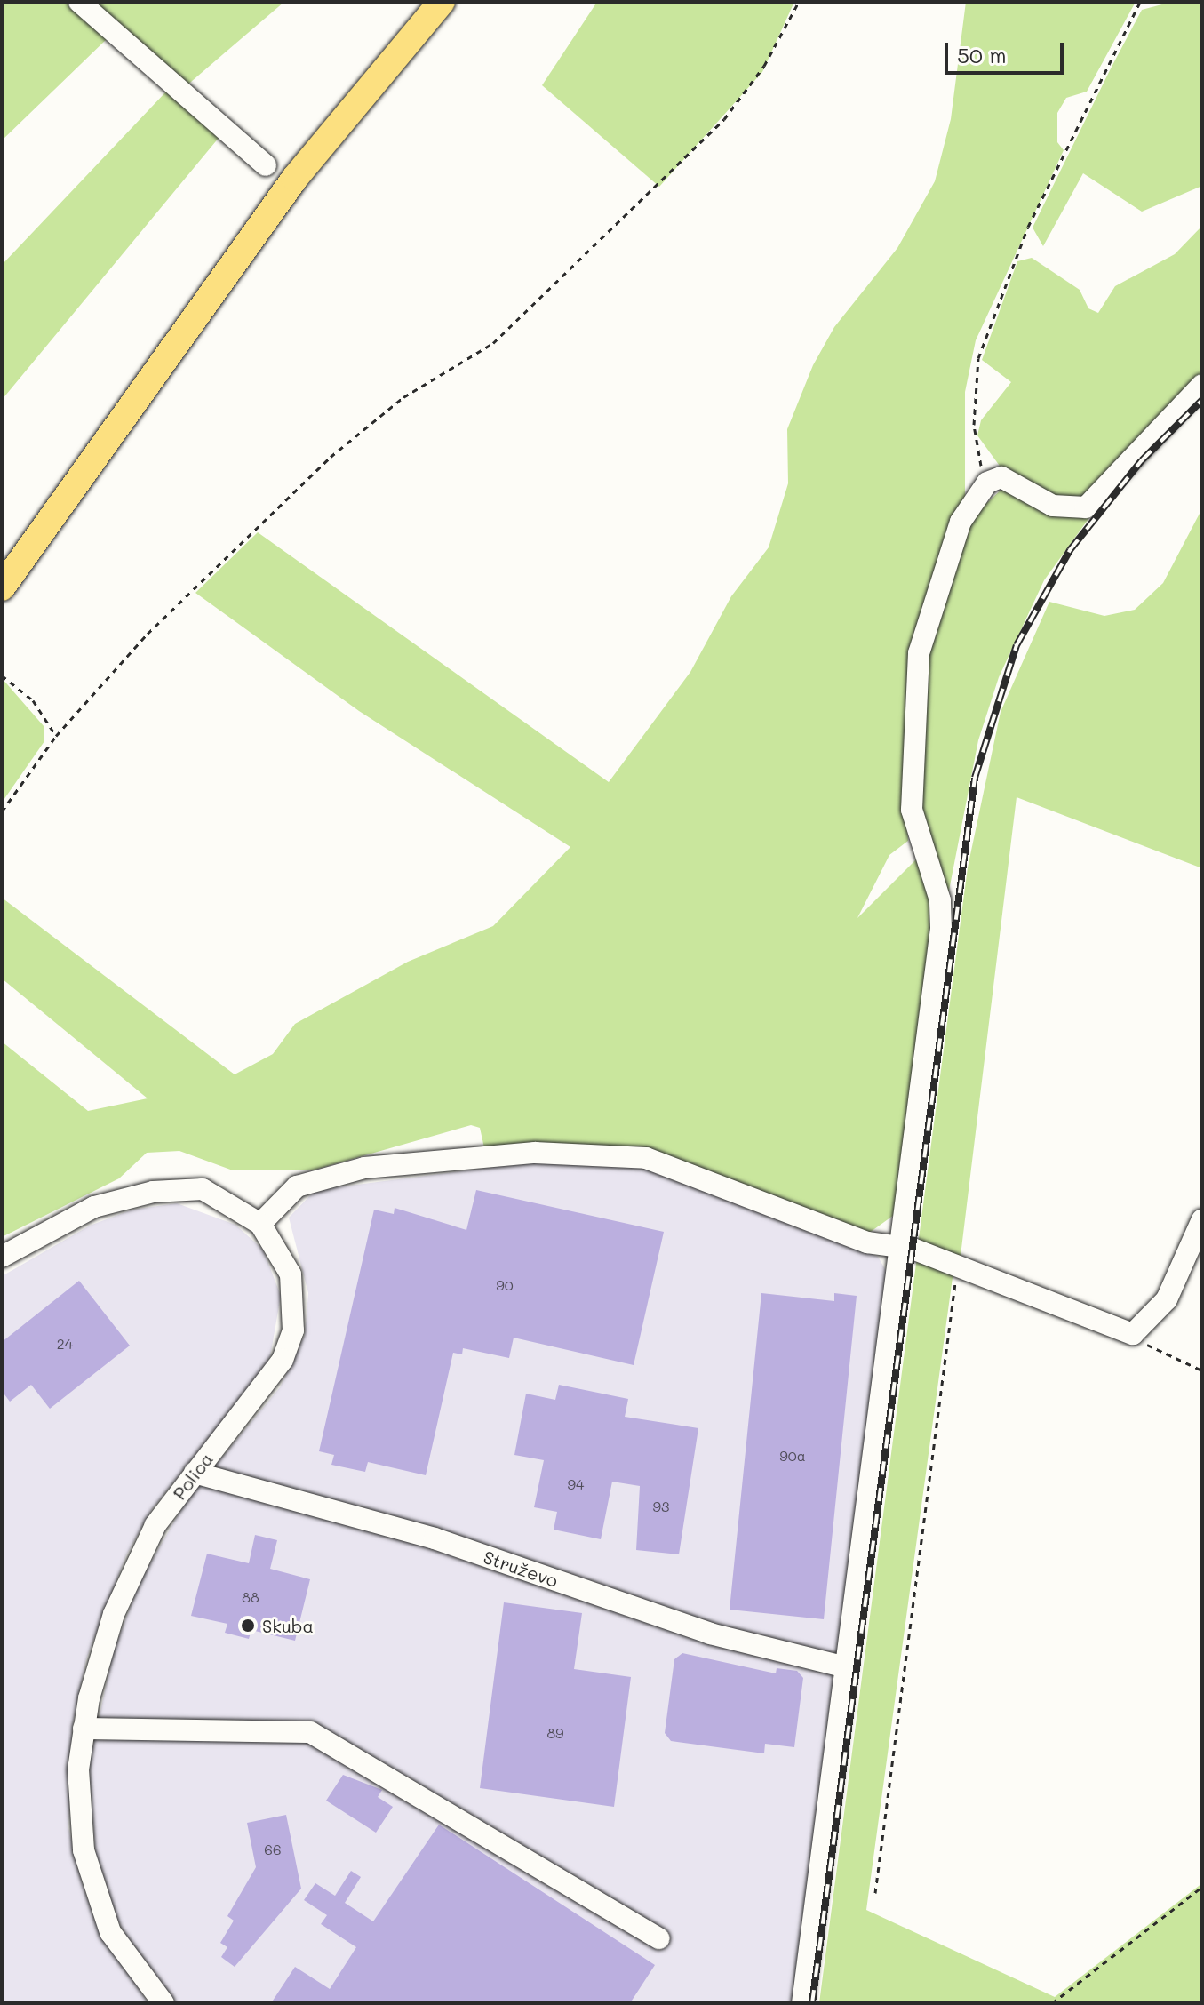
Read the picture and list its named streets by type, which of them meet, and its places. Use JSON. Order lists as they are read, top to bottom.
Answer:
{
  "streets": {
    "street": ["Polica", "Struževo"]
  },
  "crossings": [
    ["Polica", "Struževo"]
  ],
  "places": ["Skuba"],
  "house_numbers": [
    "90",
    "24",
    "90a",
    "94",
    "93",
    "88",
    "89",
    "66"
  ],
  "scale_bar": "50 m"
}
